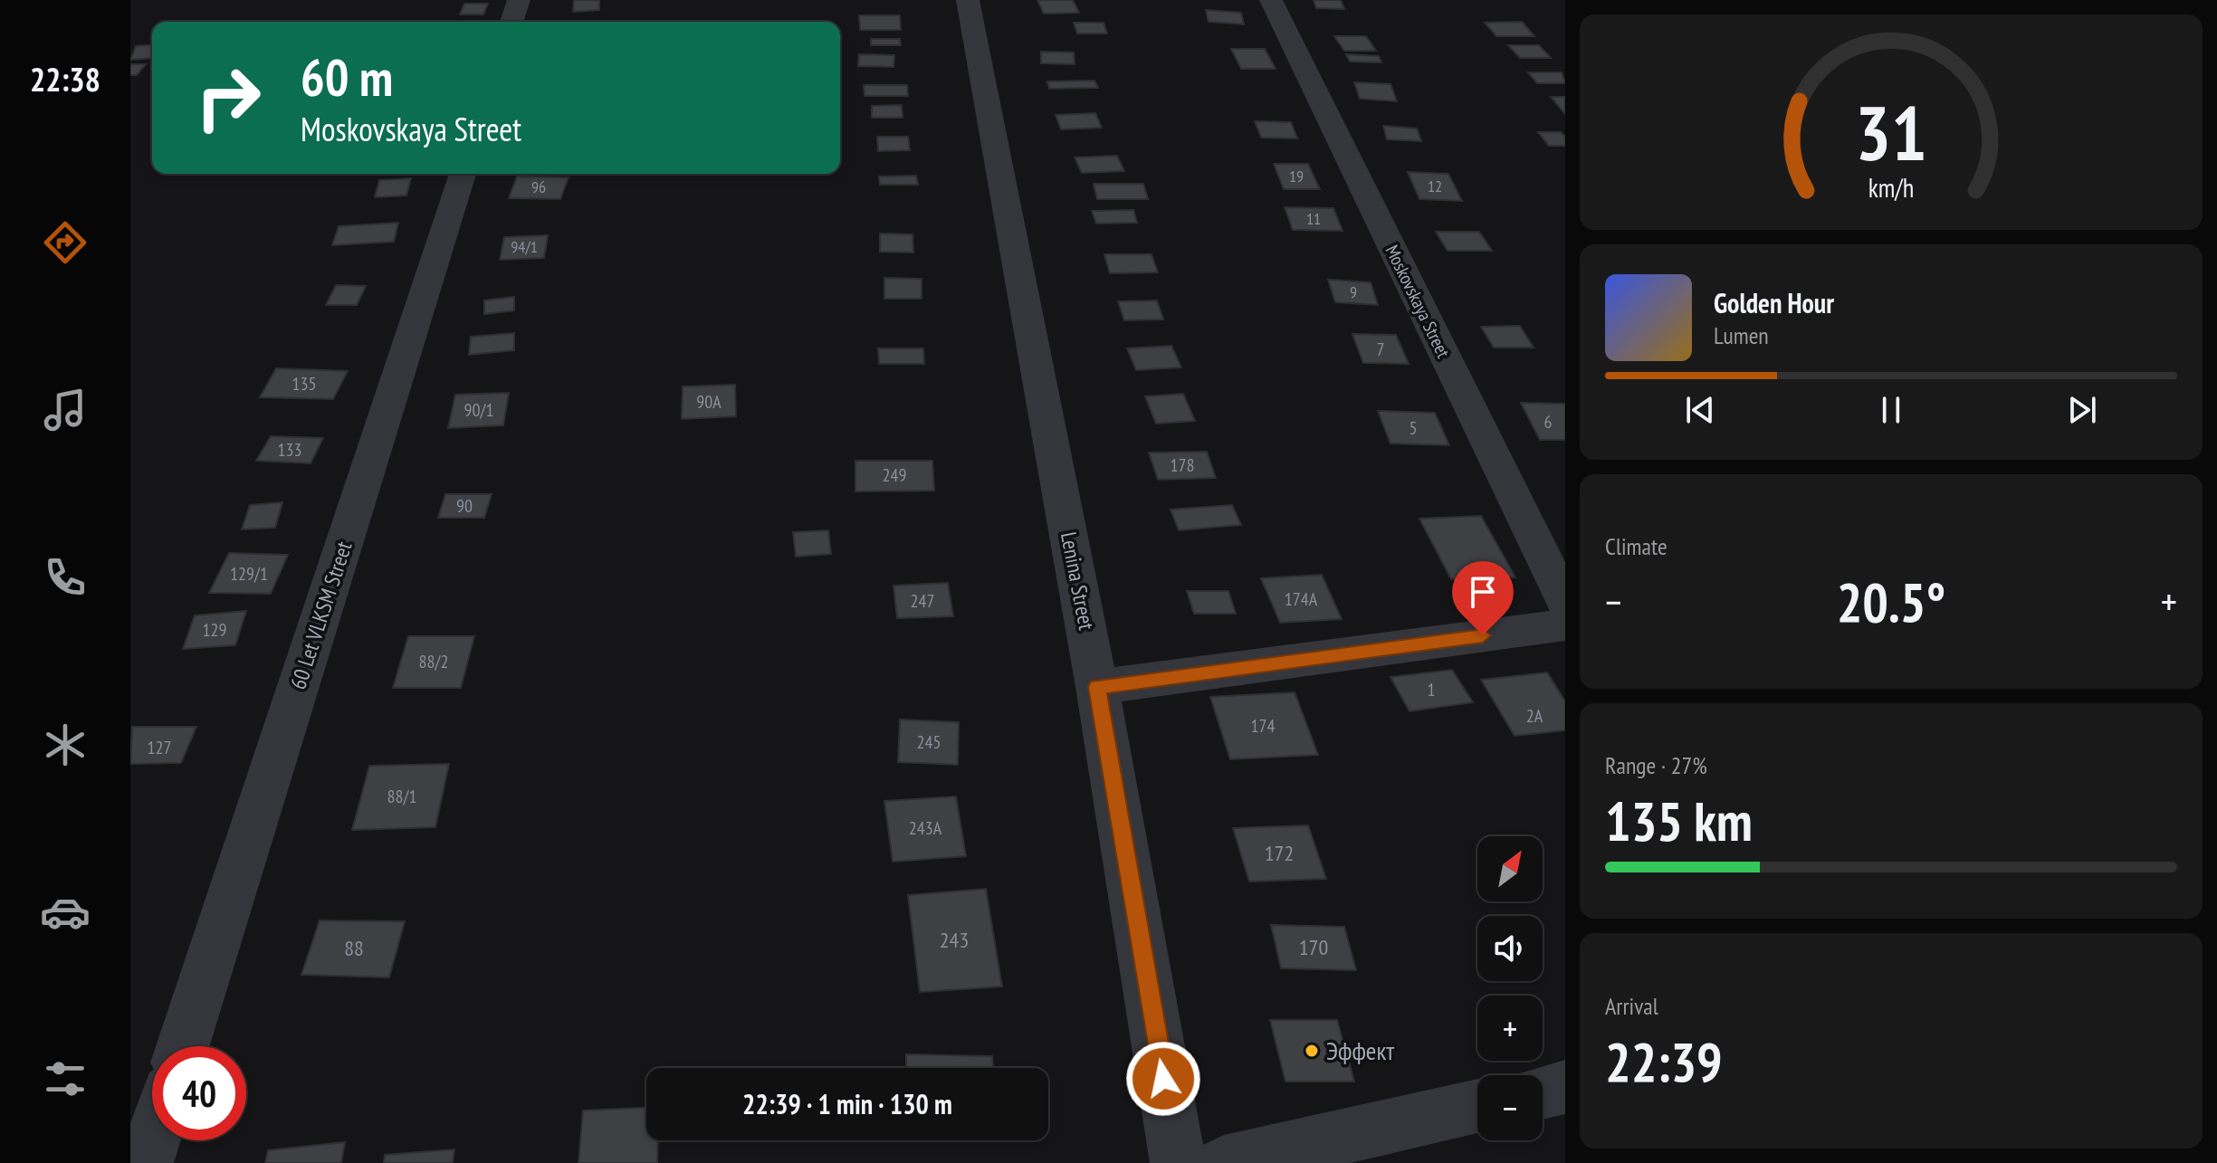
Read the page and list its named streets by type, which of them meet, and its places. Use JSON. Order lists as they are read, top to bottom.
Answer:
{
  "streets": {
    "street": ["Moskovskaya Street", "Lenina Street", "60 Let VLKSM Street"]
  },
  "places": ["Эффект"],
  "house_numbers": [
    "19",
    "12",
    "96",
    "11",
    "94/1",
    "9",
    "7",
    "135",
    "90А",
    "90/1",
    "6",
    "5",
    "133",
    "178",
    "249",
    "90",
    "129/1",
    "174А",
    "247",
    "129",
    "88/2",
    "1",
    "2А",
    "174",
    "245",
    "127",
    "88/1",
    "243А",
    "172",
    "243",
    "170",
    "88"
  ],
  "north": "top right",
  "page": {
    "tabs": "22:38",
    "turn": ["60 m", "Moskovskaya Street"],
    "song": ["Golden Hour", "Lumen"],
    "tile": [
      "Climate",
      ["Range · 27%", "135 km"],
      ["Arrival", "22:39"]
    ],
    "heat": ["−", "20.5°", "+"],
    "map_buttons": ["+", "−"],
    "limit": "40",
    "trip": "22:39 · 1 min · 130 m",
    "gauge": ["31", "km/h"]
  }
}
